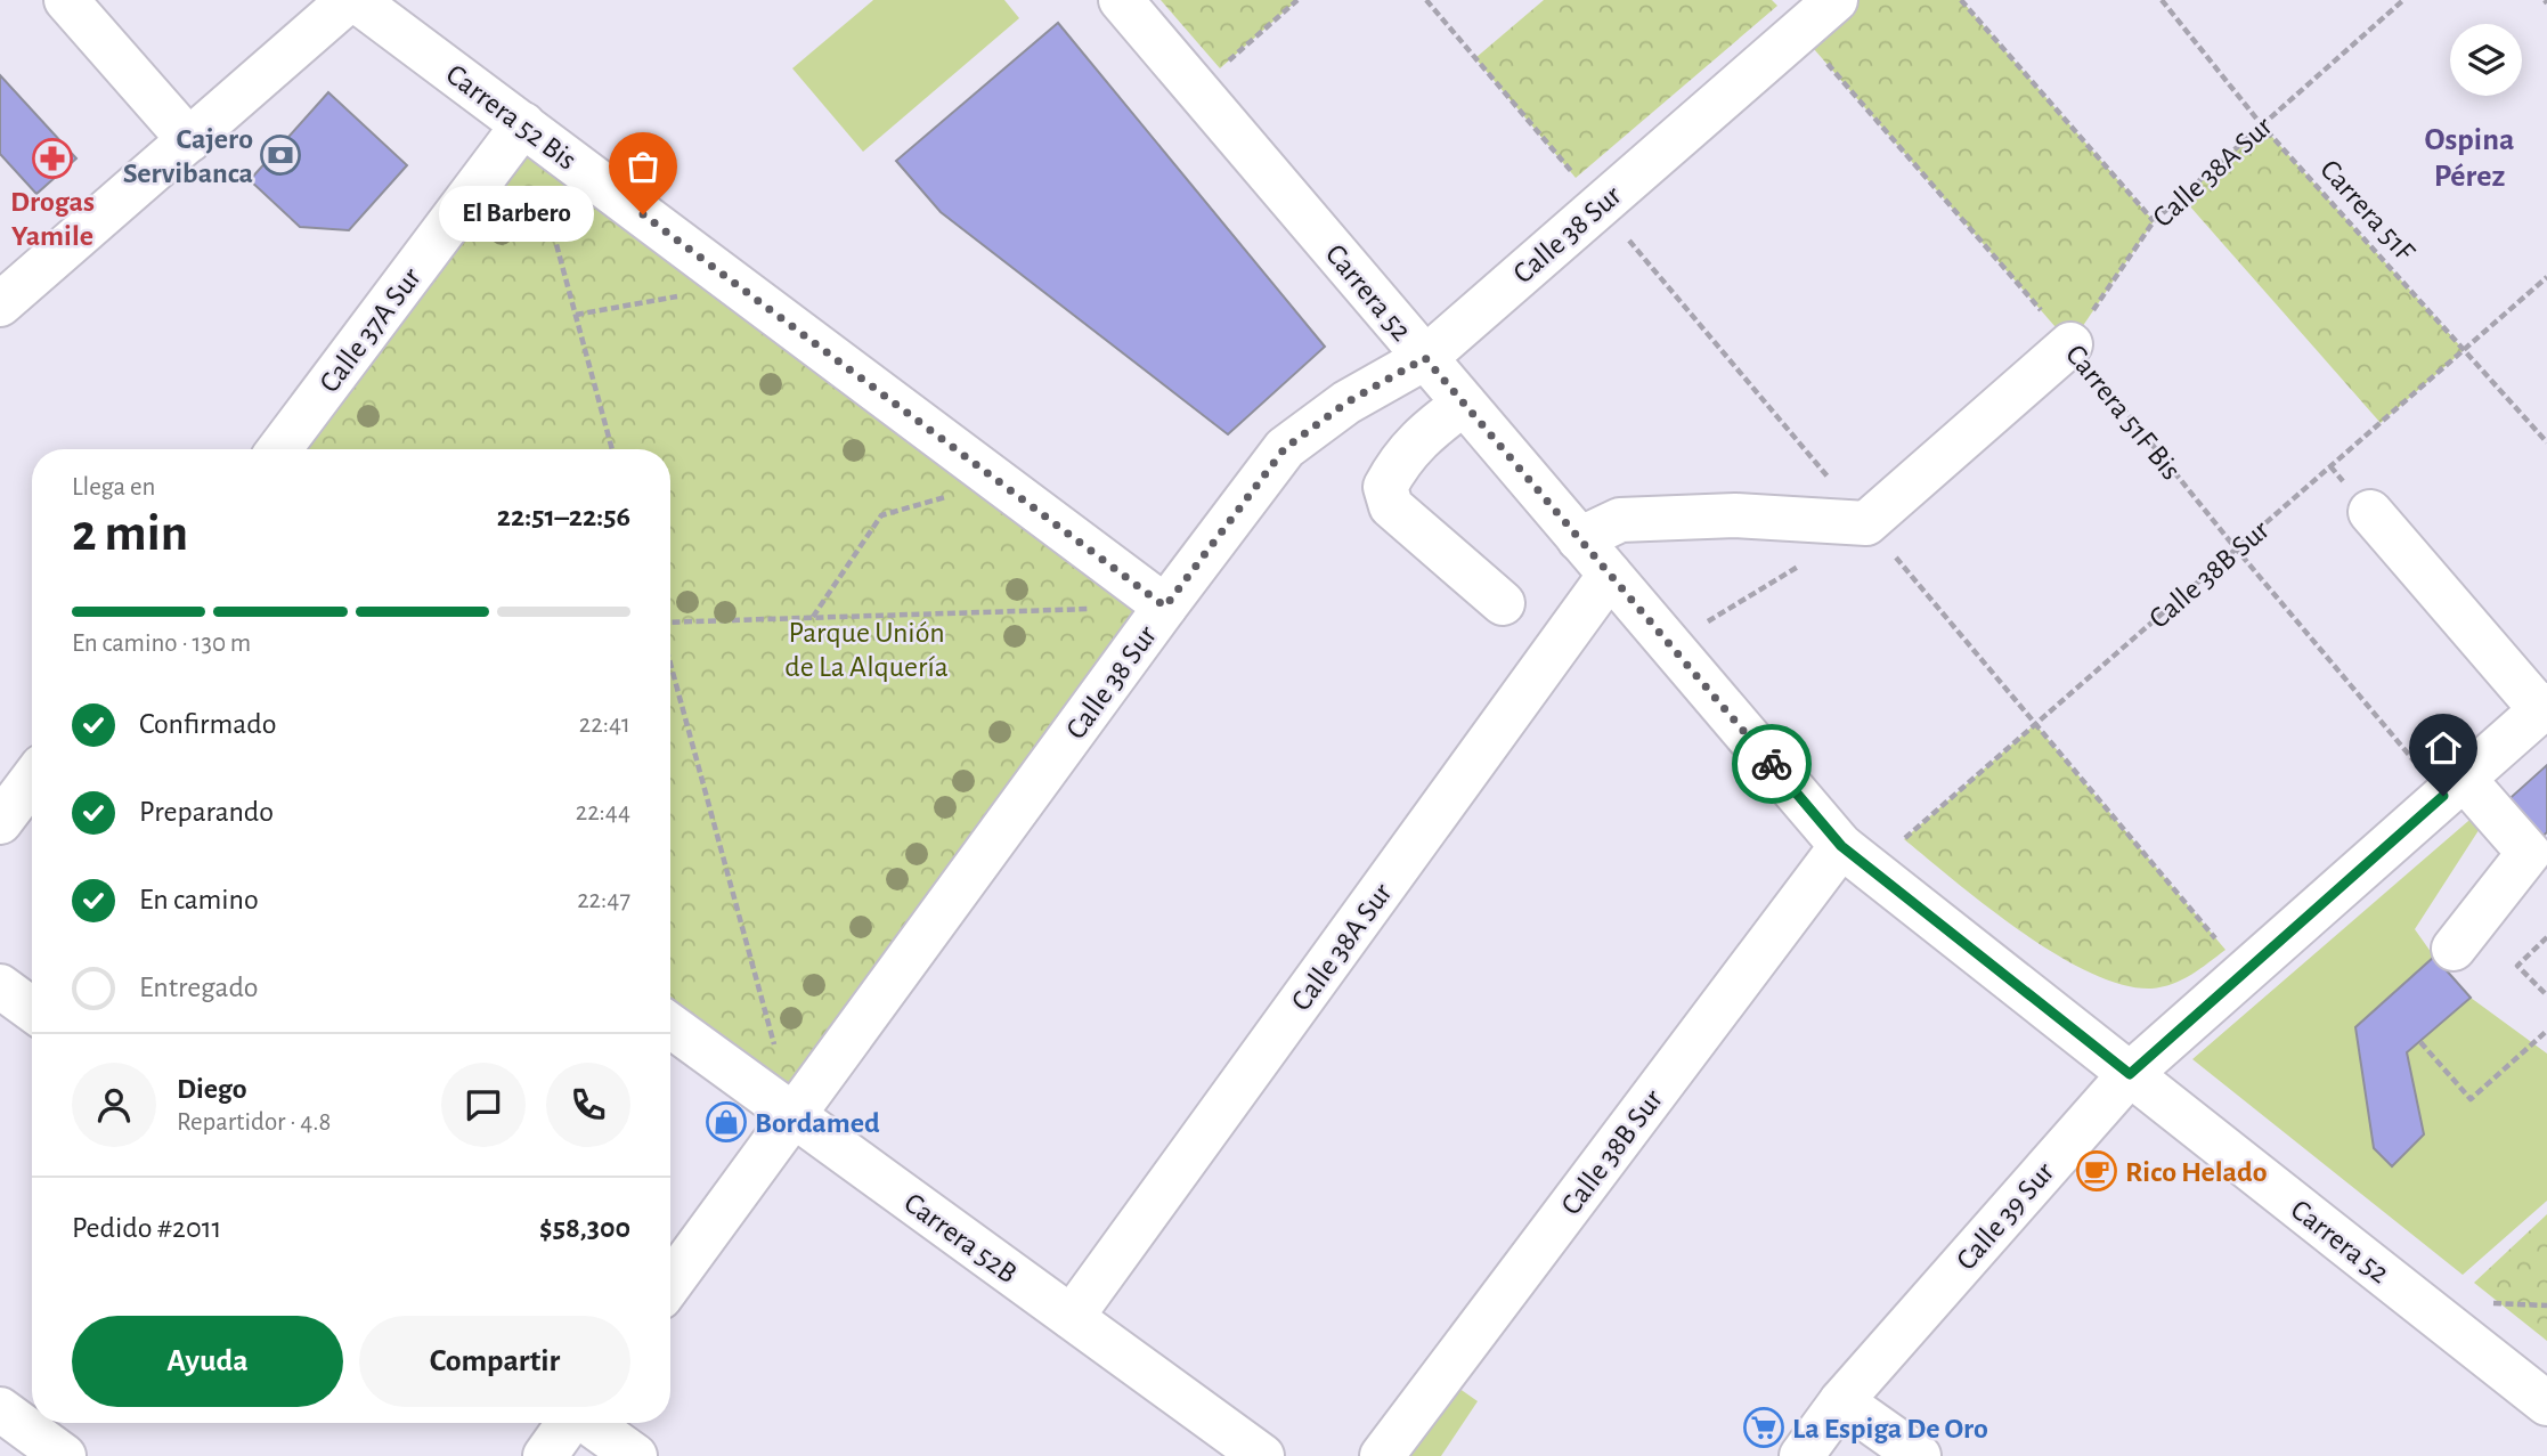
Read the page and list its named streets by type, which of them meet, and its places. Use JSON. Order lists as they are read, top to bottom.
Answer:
{
  "streets": {
    "street": [
      "Carrera 52 Bis",
      "Calle 38A Sur",
      "Calle 38 Sur",
      "Carrera 52",
      "Calle 37A Sur",
      "Calle 38B Sur",
      "Calle 39 Sur",
      "Carrera 52B"
    ],
    "path": ["Carrera 51F", "Carrera 51F Bis"]
  },
  "crossings": [
    ["Carrera 52 Bis", "Calle 38 Sur"],
    ["Carrera 52 Bis", "Calle 37A Sur"],
    ["Calle 38A Sur", "Carrera 51F"],
    ["Calle 38A Sur", "Carrera 52"],
    ["Calle 38A Sur", "Carrera 51F Bis"],
    ["Calle 38A Sur", "Carrera 52B"],
    ["Carrera 51F", "Calle 38B Sur"],
    ["Calle 38 Sur", "Carrera 52"],
    ["Calle 38 Sur", "Carrera 51F Bis"],
    ["Calle 38 Sur", "Carrera 52B"],
    ["Carrera 52", "Calle 38B Sur"],
    ["Carrera 52", "Calle 39 Sur"],
    ["Carrera 51F Bis", "Calle 38B Sur"],
    ["Carrera 51F Bis", "Calle 39 Sur"]
  ],
  "districts": ["Ospina Pérez"],
  "parks": ["Parque Unión de La Alquería"],
  "places": {
    "bank": ["Cajero Servibanca"],
    "pharmacy": ["Drogas Yamile"],
    "other": ["El Barbero"],
    "shop": ["Bordamed"],
    "cafe": ["Rico Helado"],
    "supermarket": ["La Espiga De Oro"]
  },
  "page": {
    "bubble": "El Barbero",
    "heading": ["2 min", "Llega en", "22:51–22:56"],
    "panel": [
      "Diego",
      "Repartidor · 4.8",
      "Pedido #2011",
      "$58,300"
    ],
    "bar": "En camino · 130 m",
    "list": [
      ["Confirmado", "22:41"],
      ["Preparando", "22:44"],
      ["En camino", "22:47"],
      "Entregado"
    ],
    "buttons": ["Ayuda", "Compartir"]
  }
}
